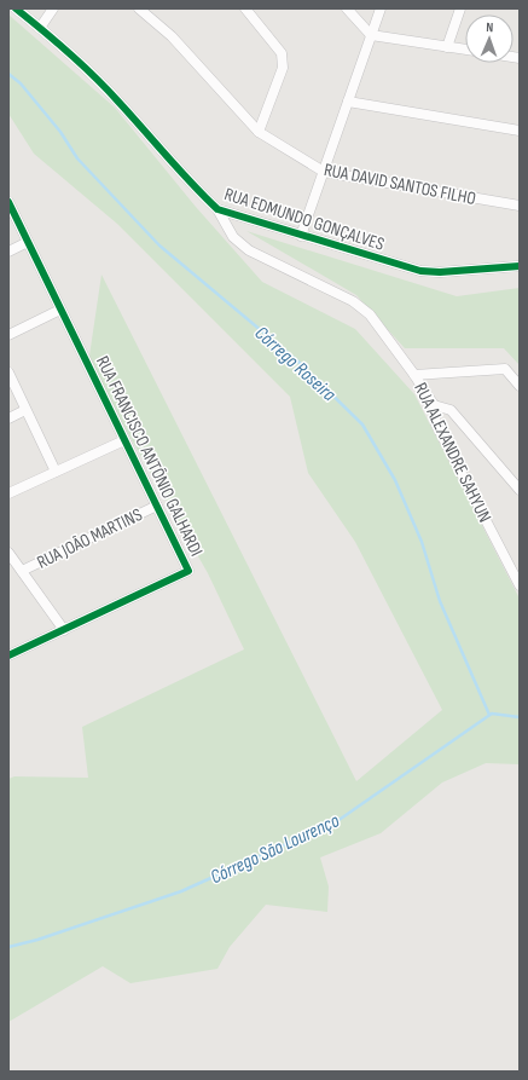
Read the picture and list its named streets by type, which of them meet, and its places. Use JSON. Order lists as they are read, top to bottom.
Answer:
{
  "streets": {
    "street": [
      "RUA DAVID SANTOS FILHO",
      "RUA EDMUNDO GONÇALVES",
      "RUA ALEXANDRE SAHYUN",
      "RUA FRANCISCO ANTÔNIO GALHARDI",
      "RUA JOÃO MARTINS"
    ]
  },
  "crossings": [
    ["RUA EDMUNDO GONÇALVES", "RUA ALEXANDRE SAHYUN"],
    ["RUA FRANCISCO ANTÔNIO GALHARDI", "RUA JOÃO MARTINS"]
  ],
  "water": ["Córrego Roseira", "Córrego São Lourenço"],
  "north": "top"
}
